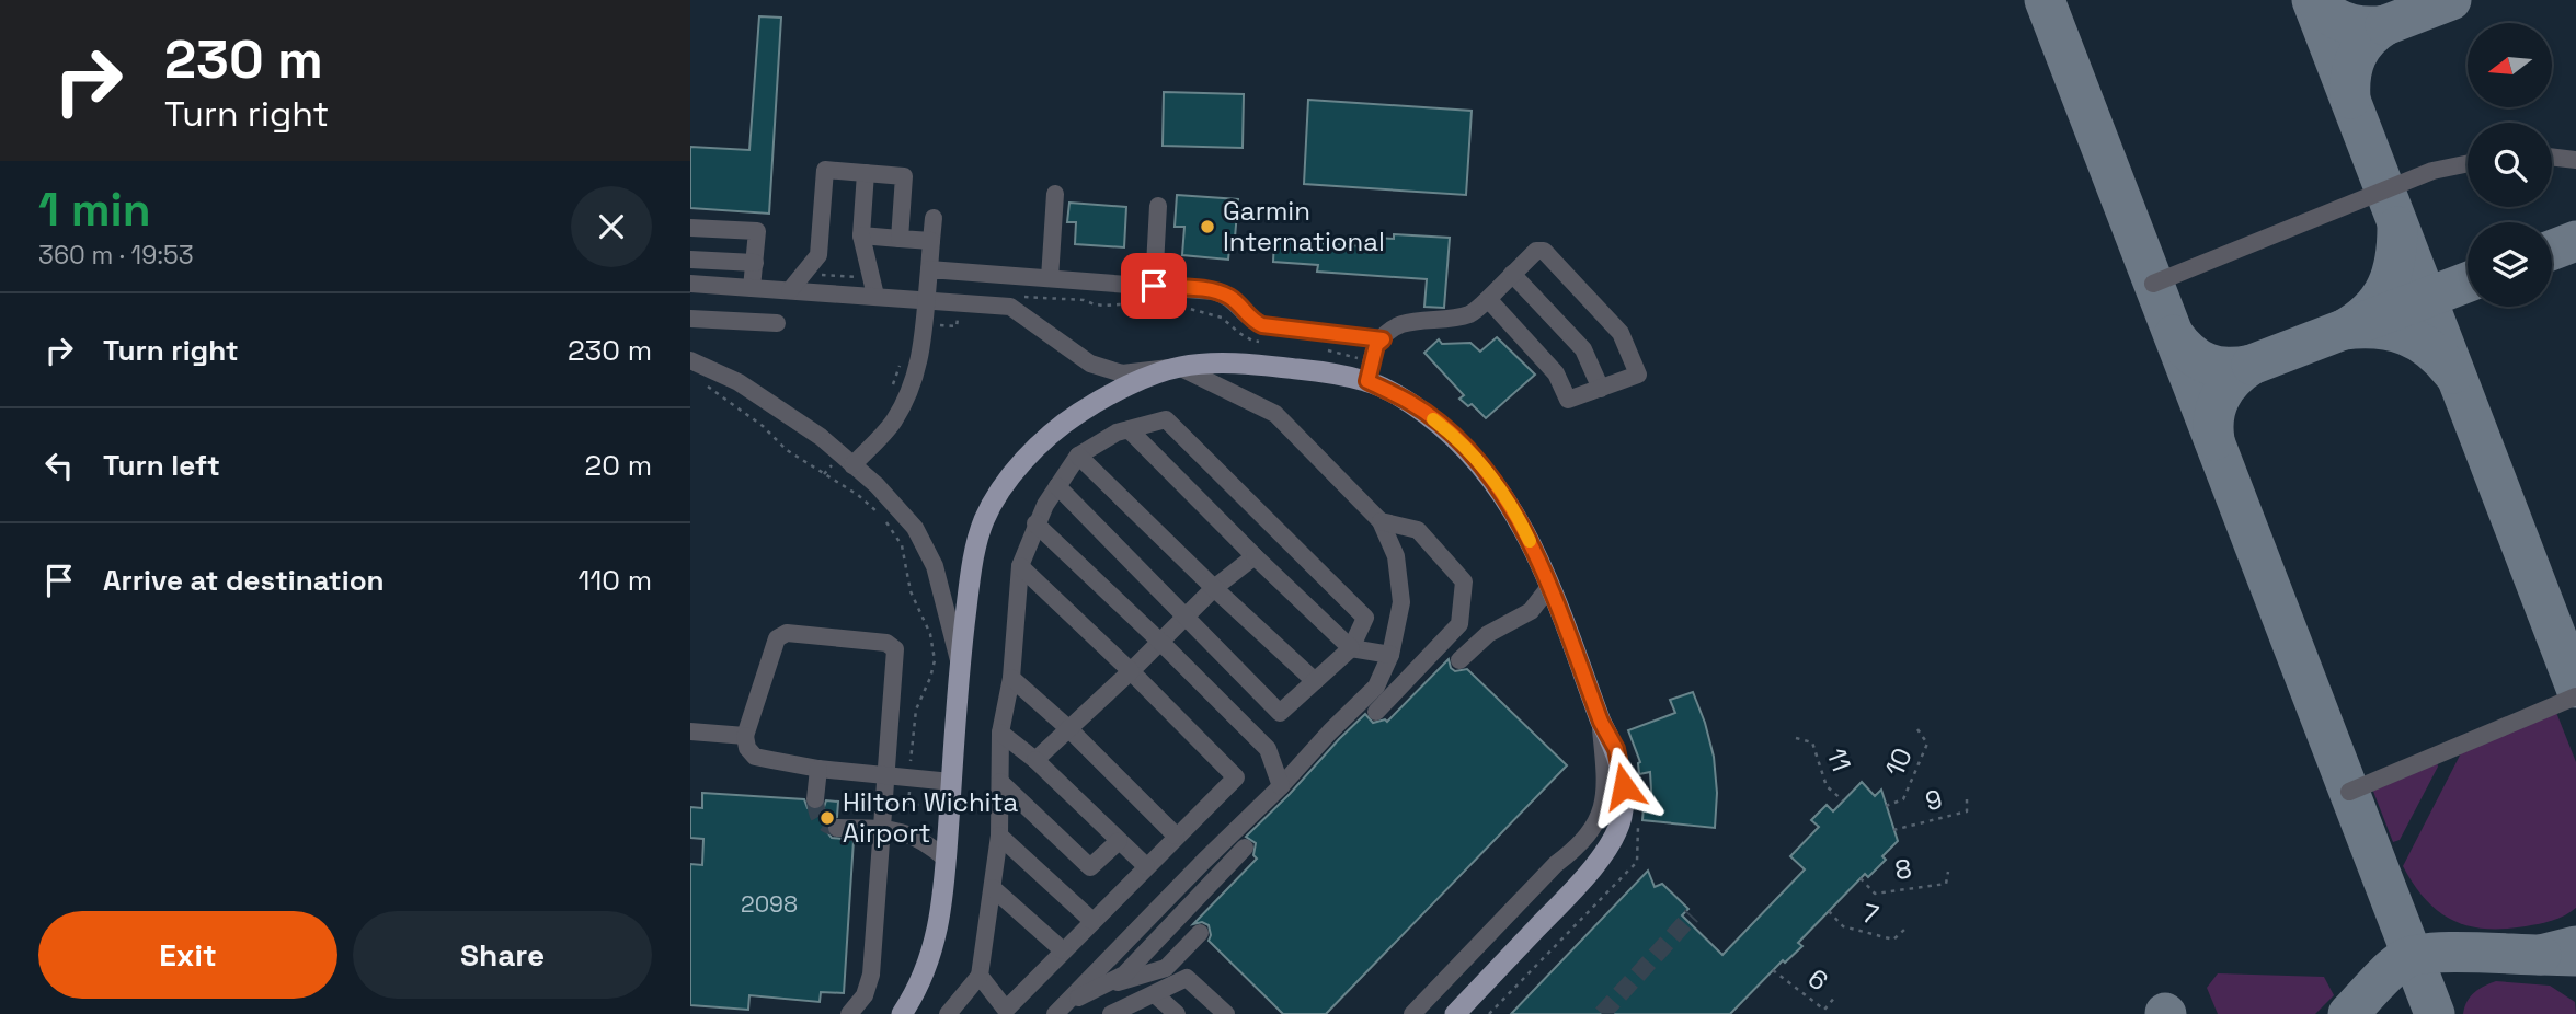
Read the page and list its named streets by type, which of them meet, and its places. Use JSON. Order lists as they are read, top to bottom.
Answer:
{
  "streets": {
    "path": [
      "11",
      "10",
      "9",
      "8",
      "7",
      "6"
    ]
  },
  "places": ["Garmin International", "Hilton Wichita Airport"],
  "house_numbers": ["2098"],
  "north": "left",
  "page": {
    "turn": ["230 m", "Turn right"],
    "heading": ["1 min", "360 m · 19:53"],
    "list": [
      {
        "name": "Turn right",
        "value": "230 m"
      },
      {
        "name": "Turn left",
        "value": "20 m"
      },
      {
        "name": "Arrive at destination",
        "value": "110 m"
      }
    ],
    "buttons": ["Exit", "Share"]
  }
}
